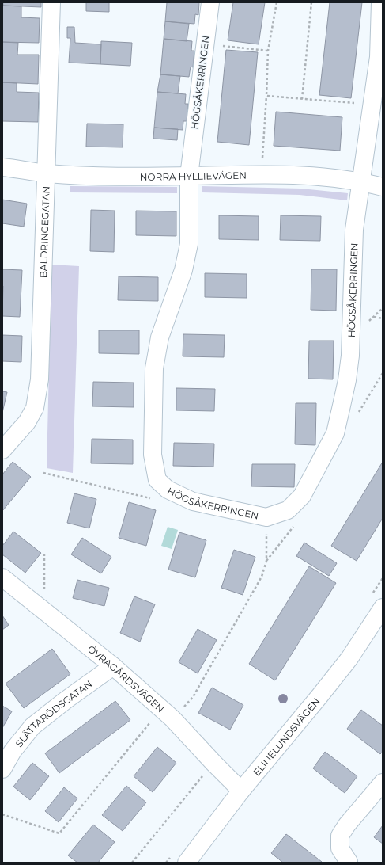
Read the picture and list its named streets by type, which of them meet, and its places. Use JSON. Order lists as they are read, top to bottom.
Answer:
{
  "streets": {
    "street": [
      "HÖGSÅKERRINGEN",
      "NORRA HYLLIEVÄGEN",
      "BALDRINGEGATAN",
      "ÖVRAGÅRDSVÄGEN",
      "SLÄTTARÖDSGATAN",
      "ELINELUNDSVÄGEN"
    ]
  },
  "crossings": [
    ["HÖGSÅKERRINGEN", "NORRA HYLLIEVÄGEN"],
    ["NORRA HYLLIEVÄGEN", "BALDRINGEGATAN"],
    ["ÖVRAGÅRDSVÄGEN", "SLÄTTARÖDSGATAN"],
    ["ÖVRAGÅRDSVÄGEN", "ELINELUNDSVÄGEN"]
  ]
}
